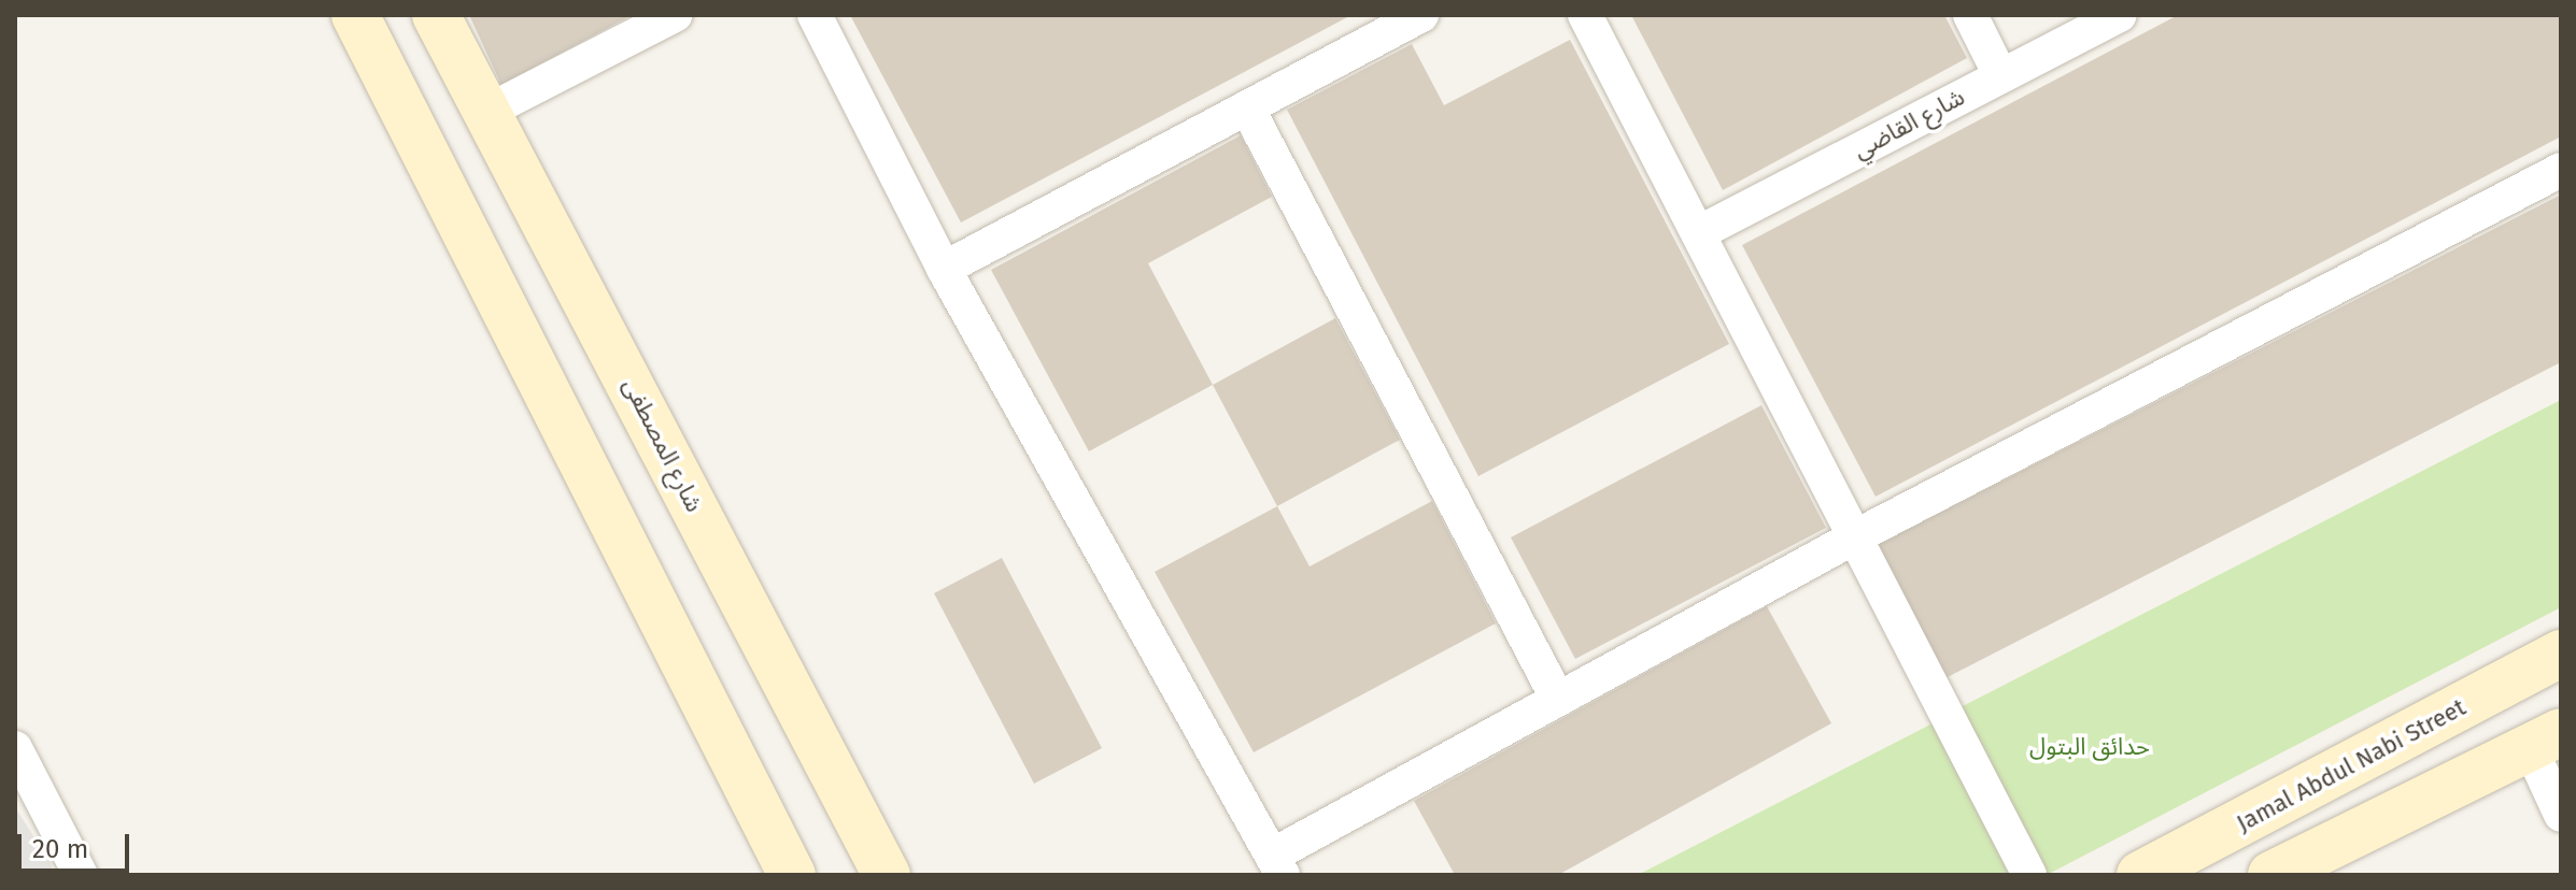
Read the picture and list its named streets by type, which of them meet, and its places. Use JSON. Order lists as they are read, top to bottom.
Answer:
{
  "streets": {
    "street": ["شارع القاضي", "شارع المصطفى", "Jamal Abdul Nabi Street"]
  },
  "parks": ["حدائق البتول"],
  "scale_bar": "20 m"
}
